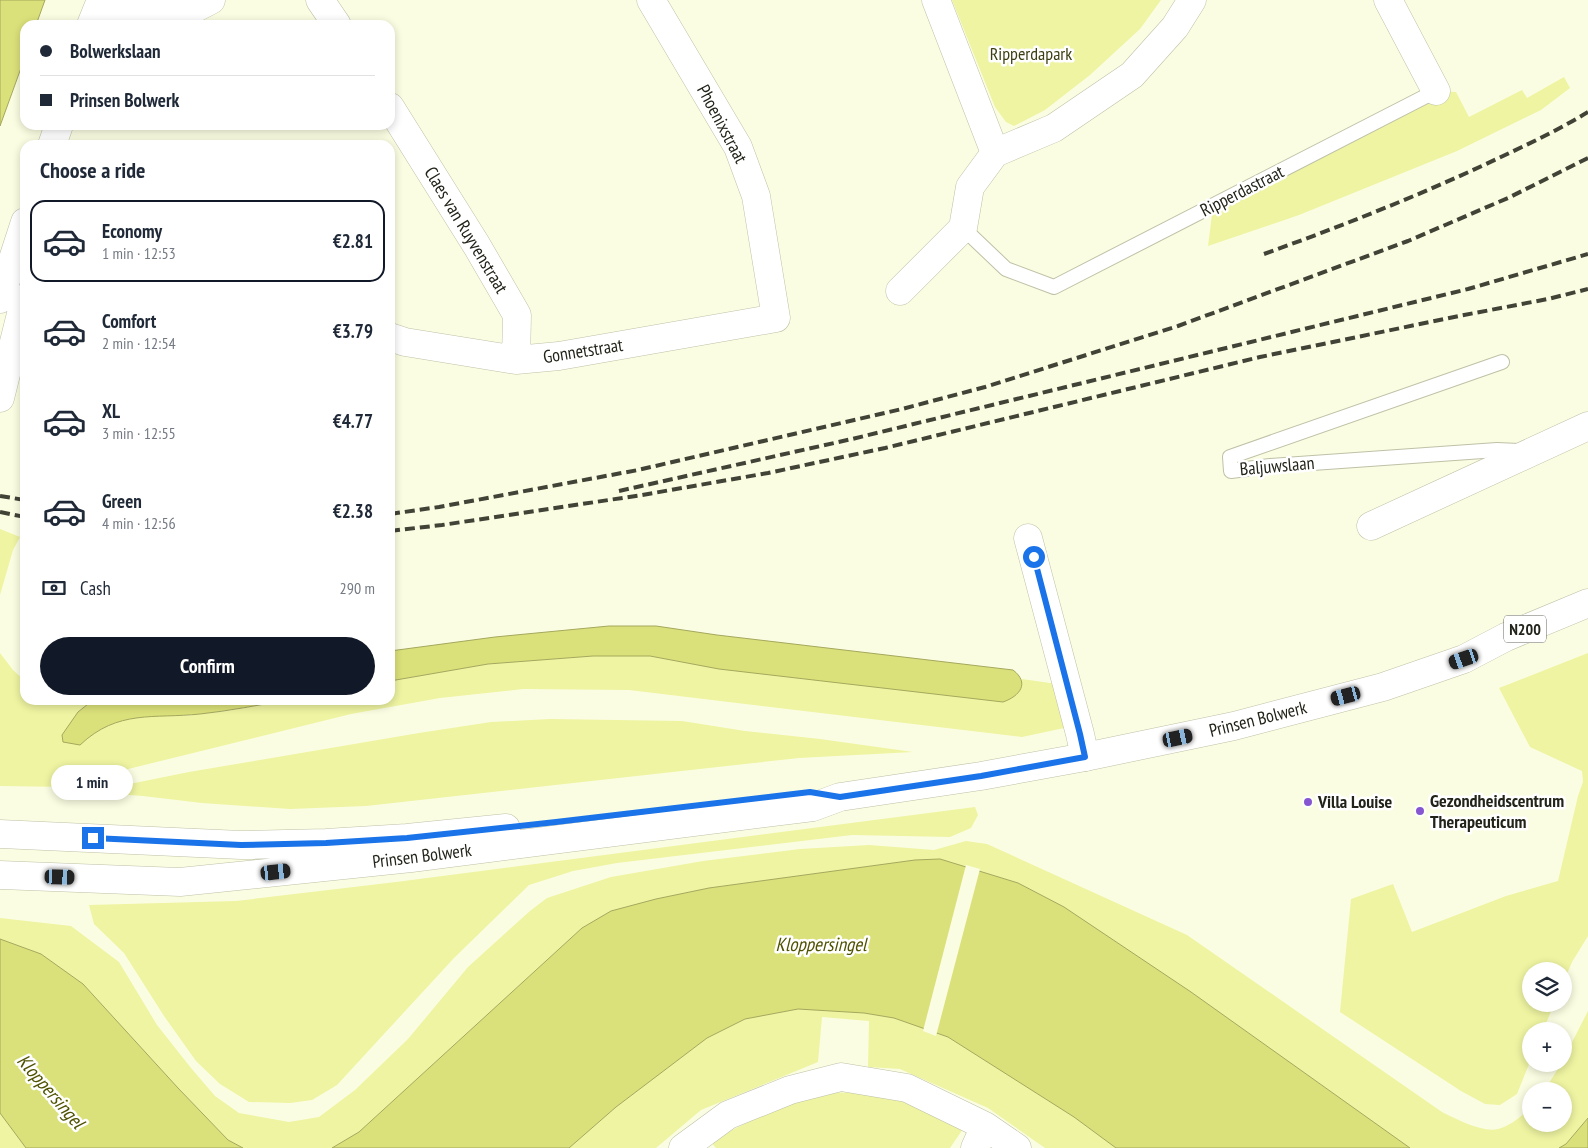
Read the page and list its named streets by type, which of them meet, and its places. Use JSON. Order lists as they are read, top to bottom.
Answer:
{
  "streets": {
    "street": [
      "Phoenixstraat",
      "Ripperdastraat",
      "Claes van Ruyvenstraat",
      "Gonnetstraat",
      "Baljuwslaan",
      "N200",
      "Prinsen Bolwerk"
    ]
  },
  "crossings": [
    ["Phoenixstraat", "Gonnetstraat"],
    ["Claes van Ruyvenstraat", "Gonnetstraat"]
  ],
  "water": ["Kloppersingel"],
  "parks": ["Ripperdapark"],
  "places": ["Villa Louise", "Gezondheidscentrum Therapeuticum"],
  "page": {
    "banner": ["Bolwerkslaan", "Prinsen Bolwerk"],
    "heading": "Choose a ride",
    "list": [
      {
        "name": "Economy",
        "note": "1 min · 12:53",
        "value": "€2.81"
      },
      {
        "name": "Comfort",
        "note": "2 min · 12:54",
        "value": "€3.79"
      },
      {
        "name": "XL",
        "note": "3 min · 12:55",
        "value": "€4.77"
      },
      {
        "name": "Green",
        "note": "4 min · 12:56",
        "value": "€2.38"
      }
    ],
    "pay": ["Cash", "290 m"],
    "buttons": "Confirm",
    "bubble": "1 min",
    "map_buttons": ["+", "−"]
  }
}
